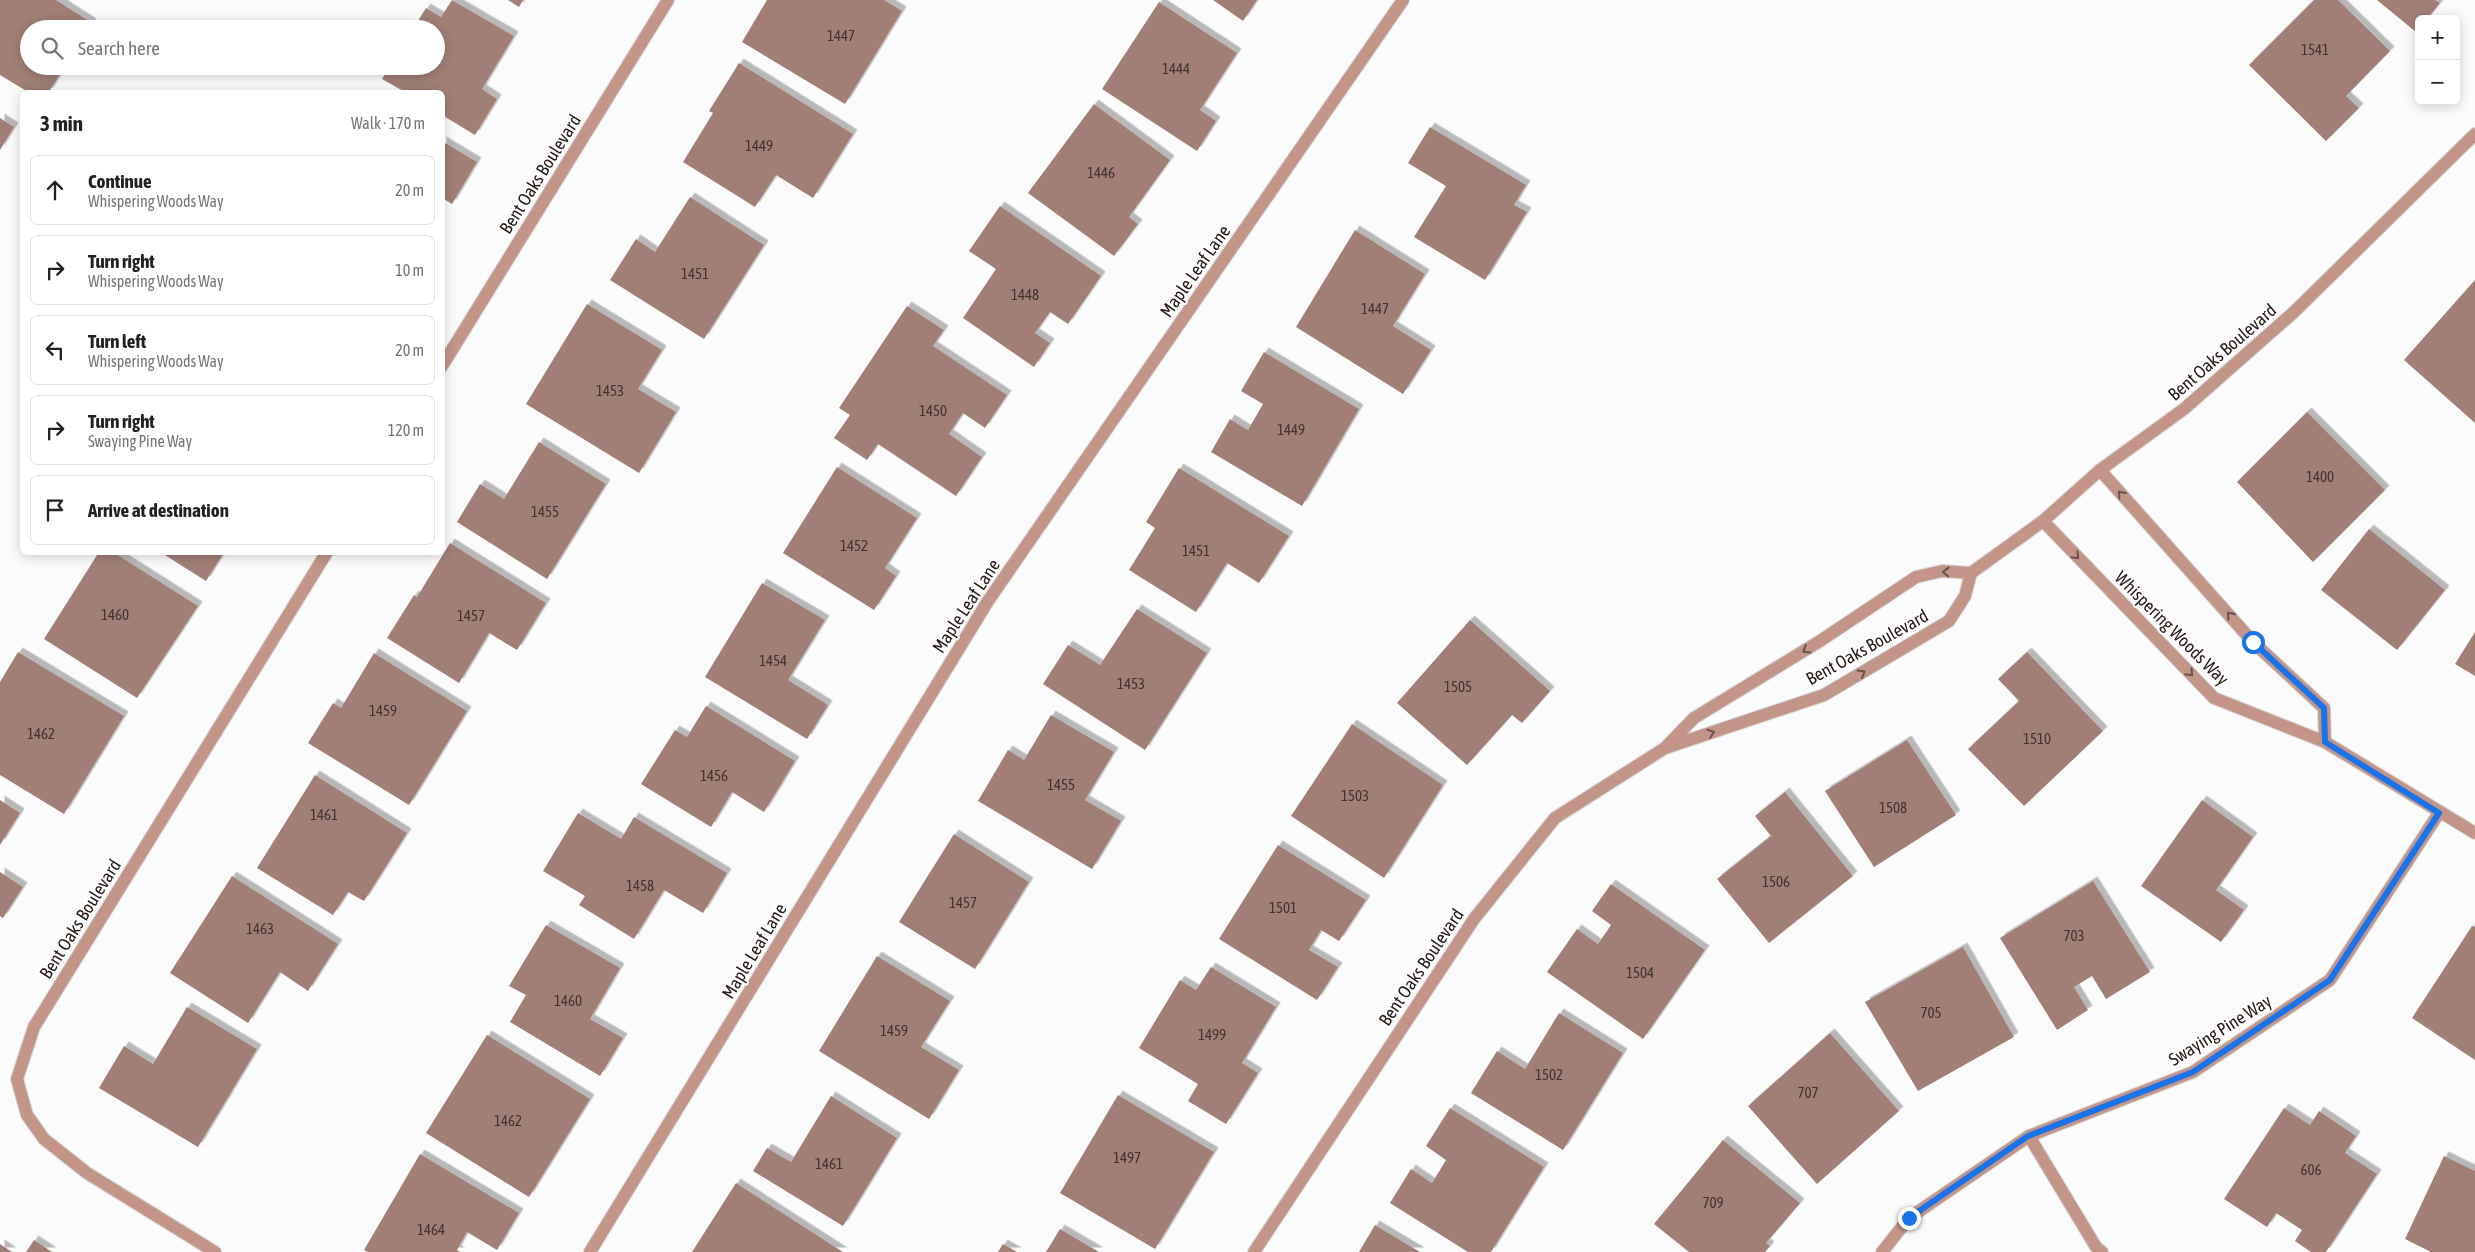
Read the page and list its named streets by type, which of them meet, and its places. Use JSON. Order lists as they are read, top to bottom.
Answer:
{
  "streets": {
    "street": [
      "Bent Oaks Boulevard",
      "Maple Leaf Lane",
      "Whispering Woods Way",
      "Swaying Pine Way"
    ]
  },
  "crossings": [
    ["Bent Oaks Boulevard", "Whispering Woods Way"],
    ["Whispering Woods Way", "Swaying Pine Way"]
  ],
  "house_numbers": [
    "1447",
    "1541",
    "1444",
    "1449",
    "1446",
    "1451",
    "1448",
    "1447",
    "1453",
    "1450",
    "1449",
    "1400",
    "1455",
    "1452",
    "1451",
    "1460",
    "1457",
    "1454",
    "1453",
    "1505",
    "1459",
    "1462",
    "1510",
    "1456",
    "1455",
    "1503",
    "1508",
    "1461",
    "1506",
    "1458",
    "1457",
    "1501",
    "1463",
    "703",
    "1504",
    "1460",
    "705",
    "1459",
    "1499",
    "1502",
    "707",
    "1462",
    "1497",
    "1461",
    "606",
    "709",
    "1464"
  ],
  "page": {
    "map_buttons": ["+", "−"],
    "search": "Search here",
    "heading": ["3 min", "Walk · 170 m"],
    "list": [
      ["Continue", "Whispering Woods Way", "20 m"],
      ["Turn right", "Whispering Woods Way", "10 m"],
      ["Turn left", "Whispering Woods Way", "20 m"],
      ["Turn right", "Swaying Pine Way", "120 m"],
      "Arrive at destination"
    ]
  }
}
